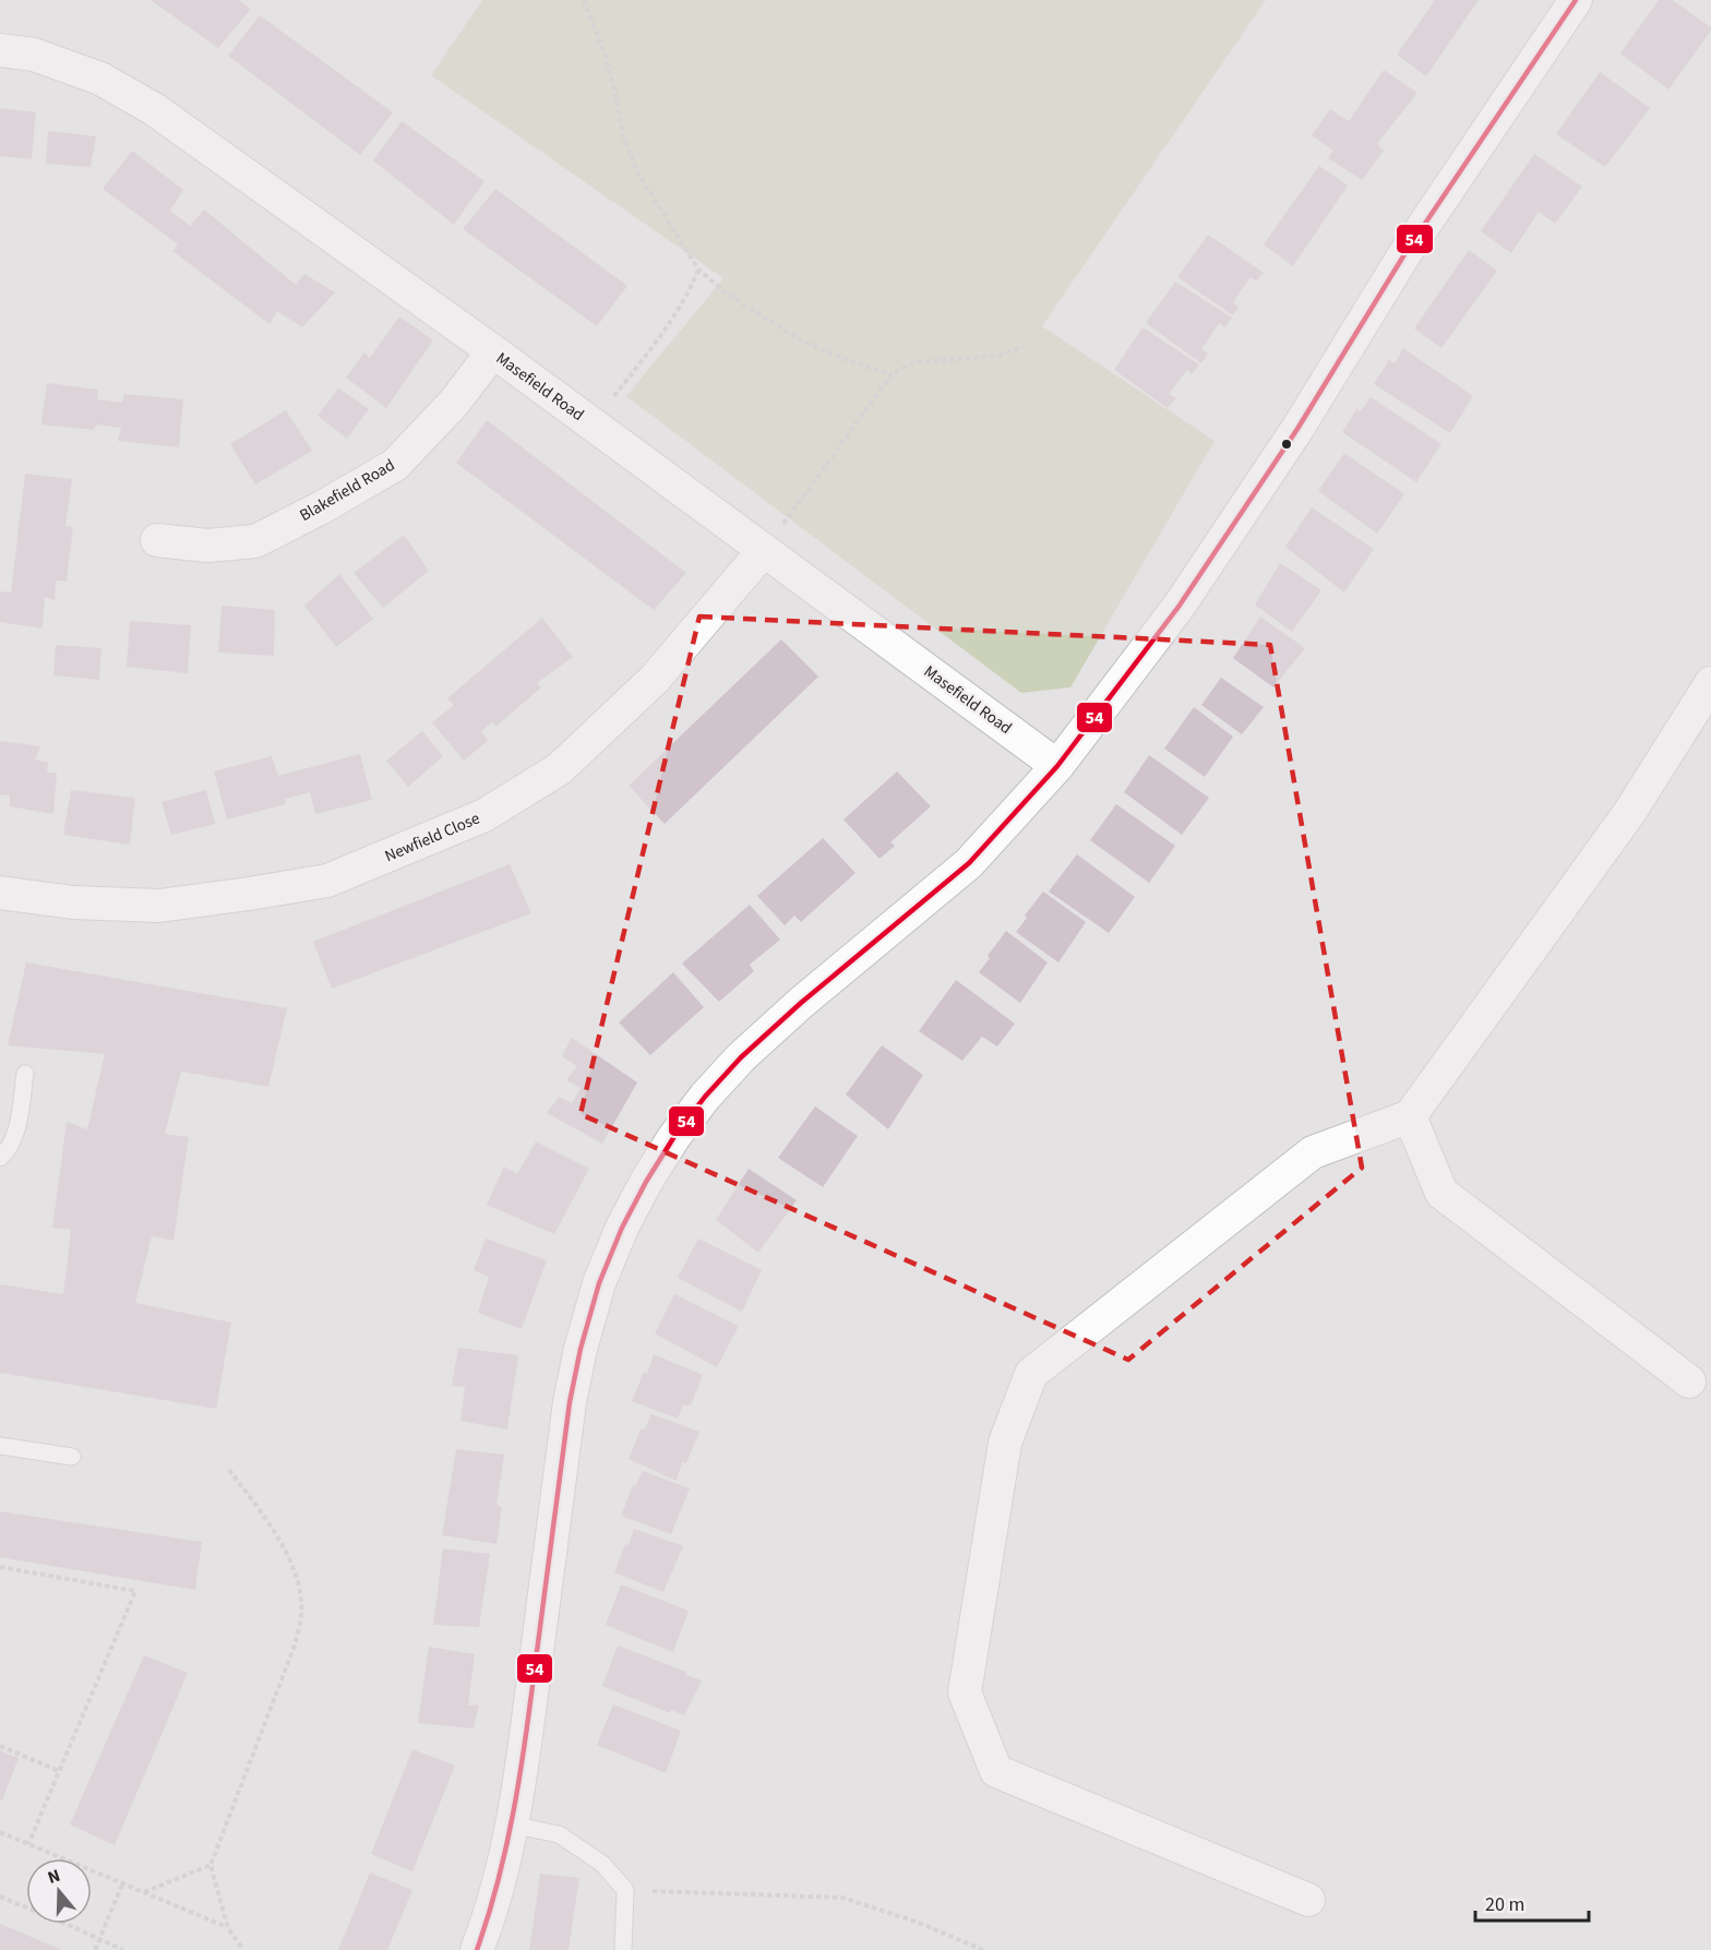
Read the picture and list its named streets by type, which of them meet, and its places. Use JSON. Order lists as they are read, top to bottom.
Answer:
{
  "streets": {
    "street": ["Masefield Road", "Blakefield Road", "Newfield Close"]
  },
  "crossings": [
    ["Masefield Road", "Blakefield Road"],
    ["Masefield Road", "Newfield Close"]
  ],
  "lines": ["transit line 54"],
  "scale_bar": "20 m",
  "north": "top"
}
